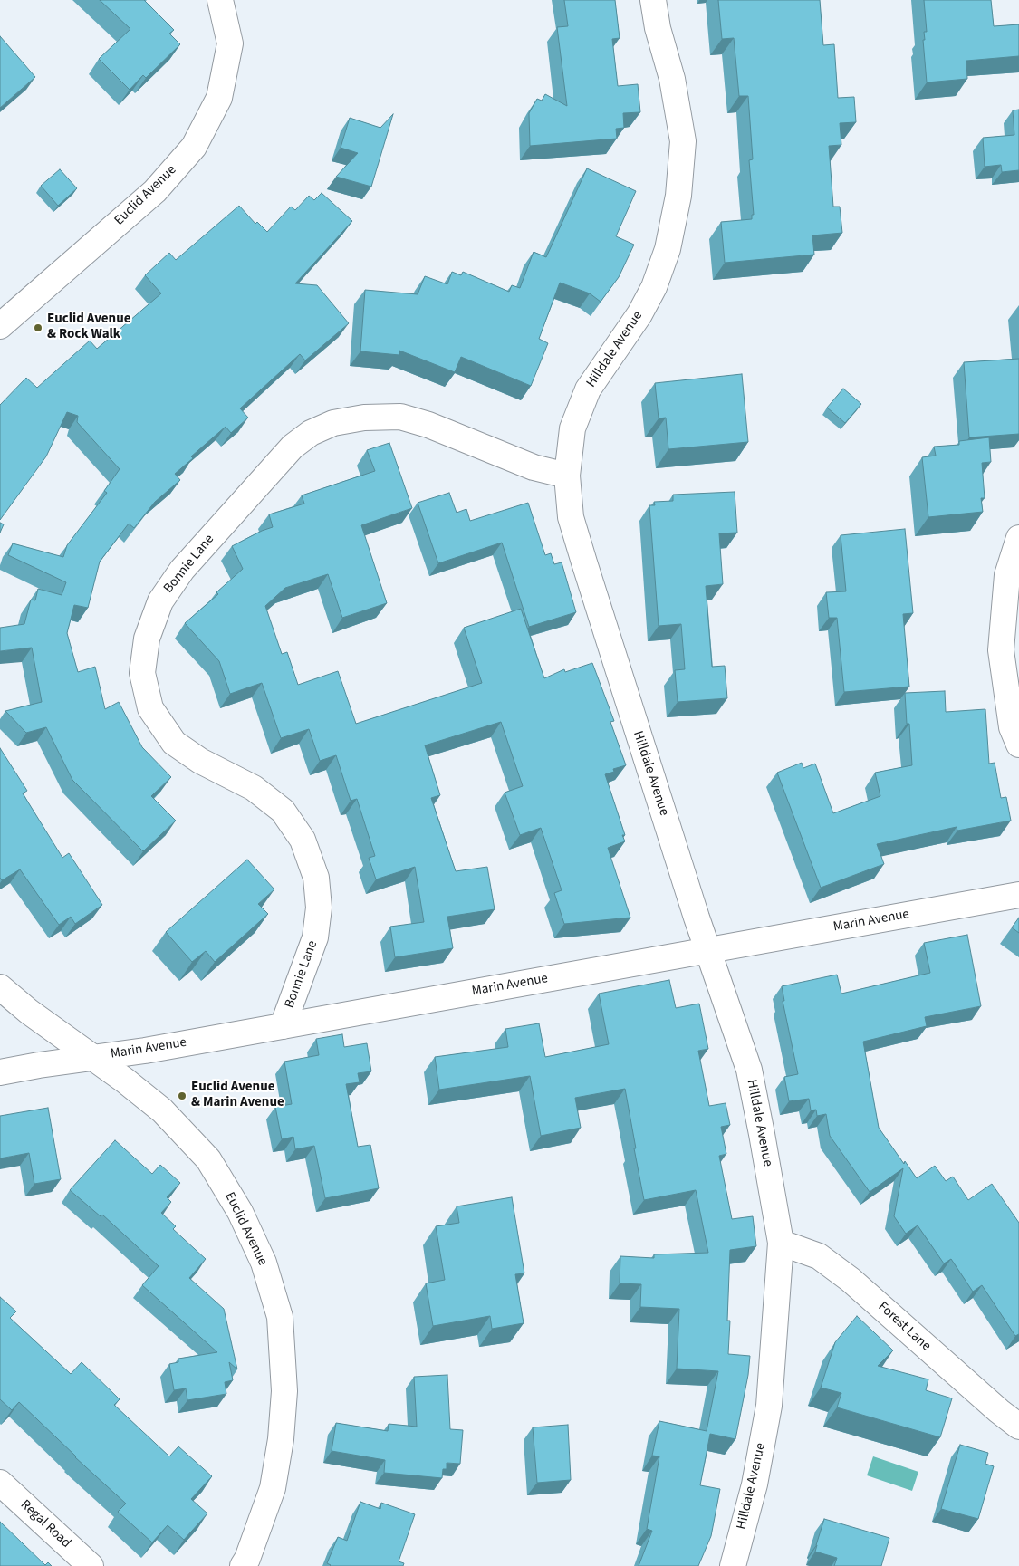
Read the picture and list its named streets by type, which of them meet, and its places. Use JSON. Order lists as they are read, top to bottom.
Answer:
{
  "streets": {
    "street": [
      "Euclid Avenue",
      "Hilldale Avenue",
      "Bonnie Lane",
      "Marin Avenue",
      "Forest Lane",
      "Regal Road"
    ]
  },
  "crossings": [
    ["Euclid Avenue", "Marin Avenue"],
    ["Hilldale Avenue", "Bonnie Lane"],
    ["Hilldale Avenue", "Marin Avenue"],
    ["Hilldale Avenue", "Forest Lane"],
    ["Bonnie Lane", "Marin Avenue"]
  ],
  "places": ["Euclid Avenue & Rock Walk", "Euclid Avenue & Marin Avenue"]
}
